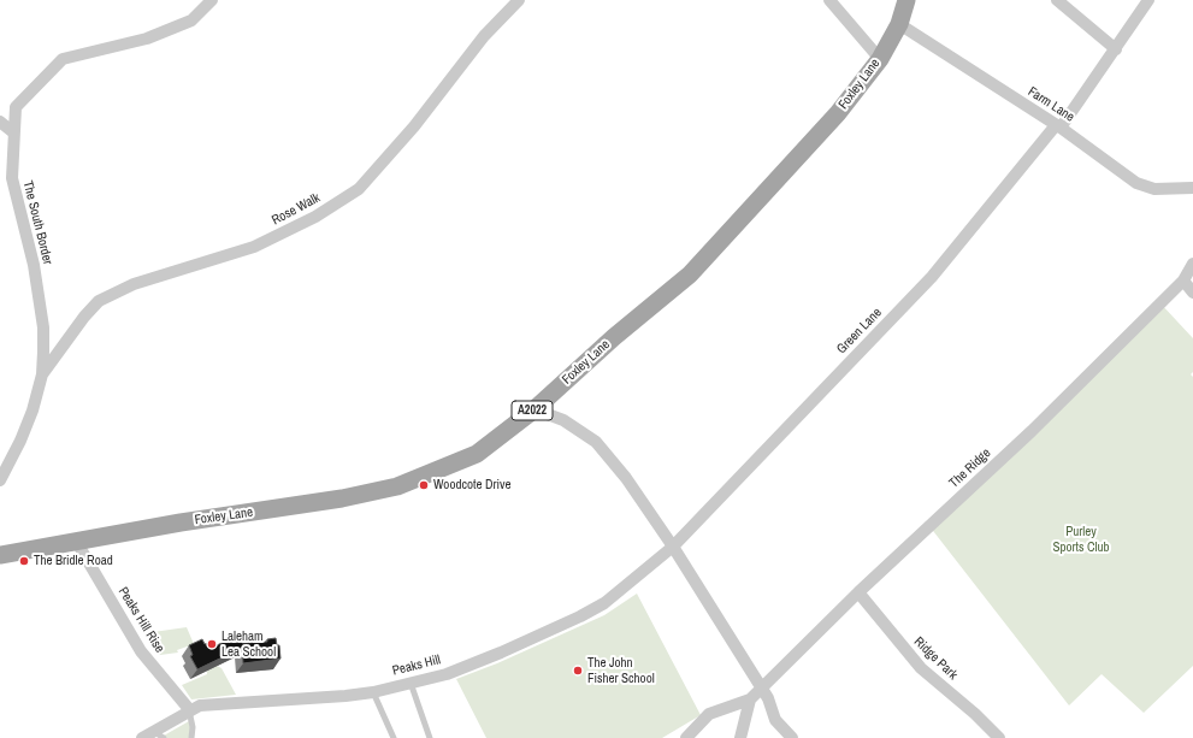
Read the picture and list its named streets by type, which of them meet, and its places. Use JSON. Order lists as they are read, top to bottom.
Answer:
{
  "streets": {
    "main road": ["Foxley Lane", "A2022"],
    "street": [
      "Farm Lane",
      "Rose Walk",
      "The South Border",
      "Green Lane",
      "The Ridge",
      "Peaks Hill Rise",
      "Ridge Park",
      "Peaks Hill"
    ]
  },
  "crossings": [
    ["Foxley Lane", "Farm Lane"],
    ["Foxley Lane", "Peaks Hill Rise"],
    ["Farm Lane", "Green Lane"],
    ["Rose Walk", "The South Border"],
    ["Green Lane", "Peaks Hill"],
    ["The Ridge", "Ridge Park"],
    ["Peaks Hill Rise", "Peaks Hill"]
  ],
  "parks": ["Purley Sports Club"],
  "places": [
    "Woodcote Drive",
    "The Bridle Road",
    "Laleham Lea School",
    "The John Fisher School"
  ]
}
